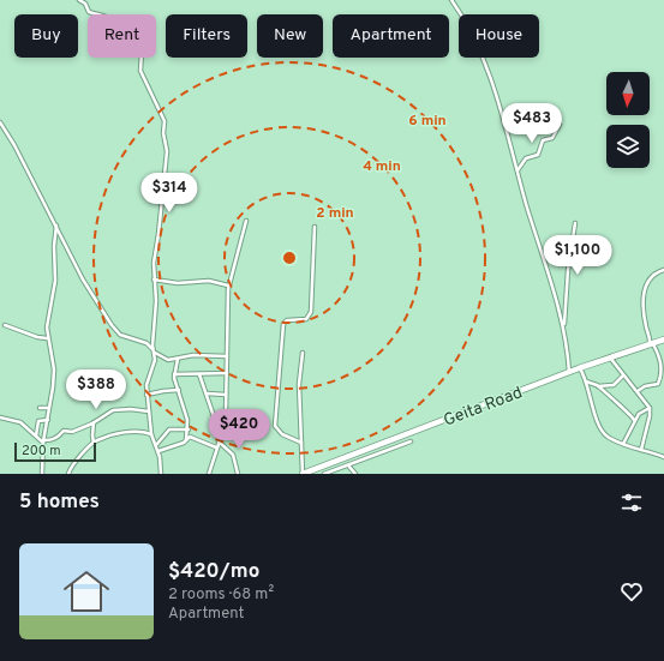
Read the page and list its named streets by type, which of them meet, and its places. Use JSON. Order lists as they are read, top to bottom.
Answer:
{
  "streets": {
    "highway": ["Geita Road"]
  },
  "scale_bar": "200 m",
  "north": "bottom",
  "page": {
    "chip": [
      "Buy",
      "Rent",
      "Filters",
      "New",
      "Apartment",
      "House"
    ],
    "price": [
      "$483",
      "$314",
      "$1,100",
      "$388",
      "$420"
    ],
    "scale": "200 m",
    "heading": "5 homes",
    "list": [
      {
        "name": "$420/mo",
        "note": "2 rooms · 68 m² · Apartment"
      }
    ]
  },
  "rings": ["6 min", "4 min", "2 min"]
}
